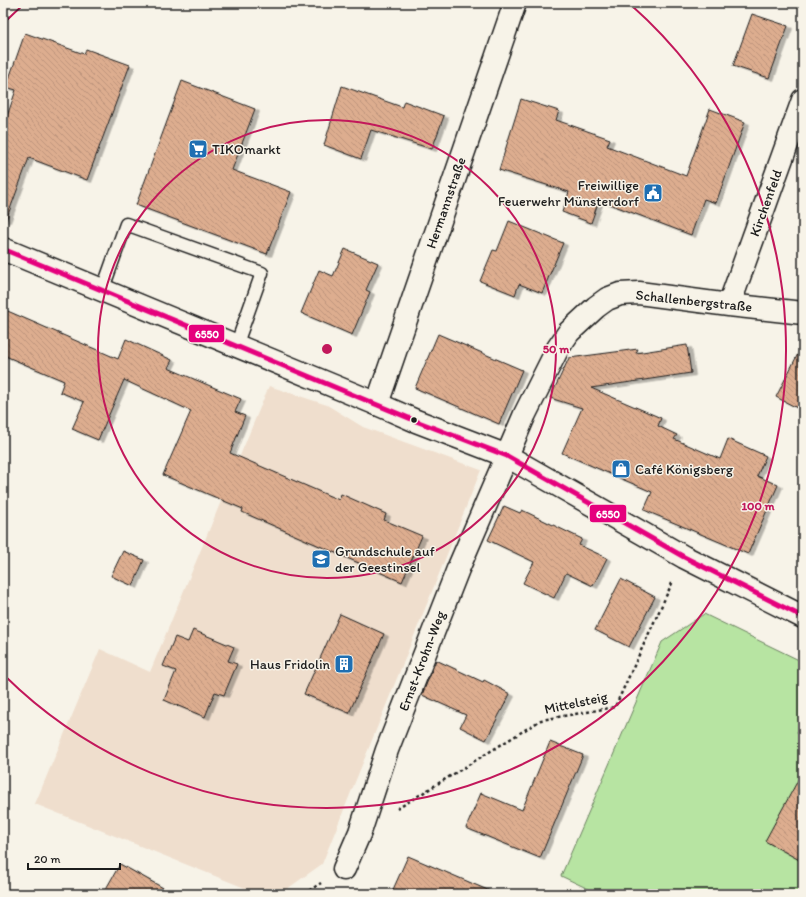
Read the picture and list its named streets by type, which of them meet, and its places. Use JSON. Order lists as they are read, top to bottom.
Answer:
{
  "streets": {
    "street": [
      "Hermannstraße",
      "Kirchenfeld",
      "Schallenbergstraße",
      "Ernst-Krohn-Weg"
    ],
    "path": ["Mittelsteig"]
  },
  "crossings": [
    ["Kirchenfeld", "Schallenbergstraße"],
    ["Schallenbergstraße", "Ernst-Krohn-Weg"],
    ["Ernst-Krohn-Weg", "Mittelsteig"]
  ],
  "places": {
    "supermarket": ["TIKOmarkt"],
    "public building": ["Freiwillige Feuerwehr Münsterdorf"],
    "shop": ["Café Königsberg"],
    "school or university": ["Grundschule auf der Geestinsel"],
    "building": ["Haus Fridolin"]
  },
  "lines": ["transit line 6550"],
  "scale_bar": "20 m",
  "rings": ["50 m", "100 m"]
}
